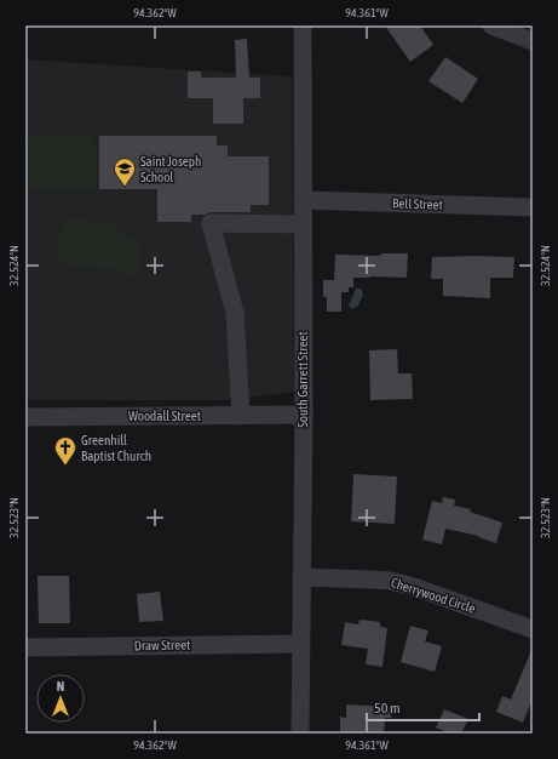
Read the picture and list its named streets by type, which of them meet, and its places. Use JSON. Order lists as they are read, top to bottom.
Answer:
{
  "streets": {
    "street": [
      "Bell Street",
      "South Garrett Street",
      "Woodall Street",
      "Cherrywood Circle",
      "Draw Street"
    ]
  },
  "crossings": [
    ["Bell Street", "South Garrett Street"],
    ["South Garrett Street", "Woodall Street"],
    ["South Garrett Street", "Cherrywood Circle"],
    ["South Garrett Street", "Draw Street"]
  ],
  "places": {
    "school or university": ["Saint Joseph School"],
    "church": ["Greenhill Baptist Church"]
  },
  "scale_bar": "50 m",
  "north": "top",
  "coordinates": [
    "94.362°W",
    "94.361°W",
    "32.524°N",
    "32.523°N"
  ]
}
